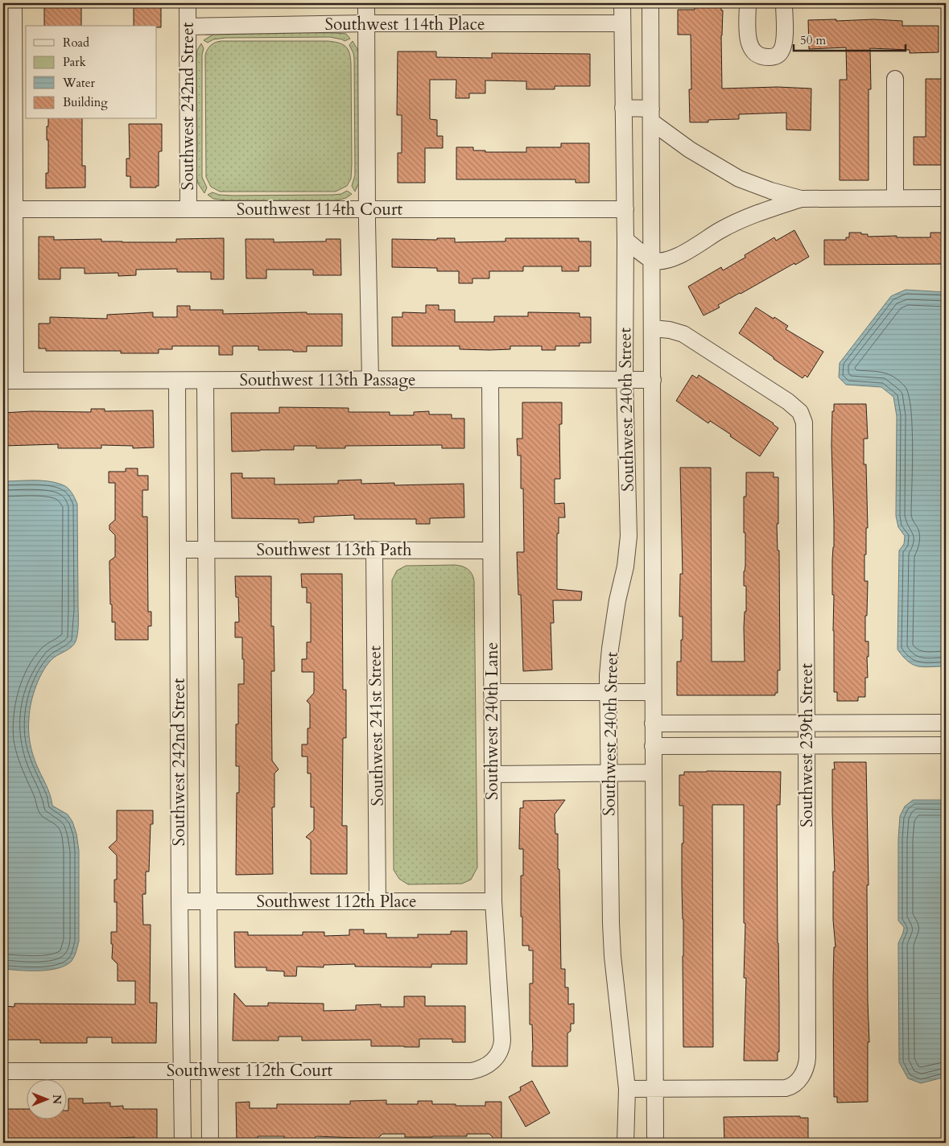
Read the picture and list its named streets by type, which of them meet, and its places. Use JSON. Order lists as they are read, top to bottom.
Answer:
{
  "streets": {
    "street": [
      "Southwest 114th Place",
      "Southwest 242nd Street",
      "Southwest 114th Court",
      "Southwest 113th Passage",
      "Southwest 240th Street",
      "Southwest 113th Path",
      "Southwest 240th Lane",
      "Southwest 241st Street",
      "Southwest 239th Street",
      "Southwest 112th Place",
      "Southwest 112th Court"
    ]
  },
  "crossings": [
    ["Southwest 114th Place", "Southwest 242nd Street"],
    ["Southwest 114th Place", "Southwest 240th Street"],
    ["Southwest 242nd Street", "Southwest 114th Court"],
    ["Southwest 242nd Street", "Southwest 113th Passage"],
    ["Southwest 242nd Street", "Southwest 113th Path"],
    ["Southwest 242nd Street", "Southwest 112th Place"],
    ["Southwest 242nd Street", "Southwest 112th Court"],
    ["Southwest 114th Court", "Southwest 240th Street"],
    ["Southwest 113th Passage", "Southwest 240th Street"],
    ["Southwest 113th Passage", "Southwest 240th Lane"],
    ["Southwest 240th Street", "Southwest 239th Street"],
    ["Southwest 113th Path", "Southwest 240th Lane"],
    ["Southwest 113th Path", "Southwest 241st Street"],
    ["Southwest 240th Lane", "Southwest 112th Place"],
    ["Southwest 240th Lane", "Southwest 112th Court"],
    ["Southwest 241st Street", "Southwest 112th Place"]
  ],
  "legend": [
    "Road",
    "Park",
    "Water",
    "Building"
  ],
  "scale_bar": "50 m",
  "north": "right"
}
